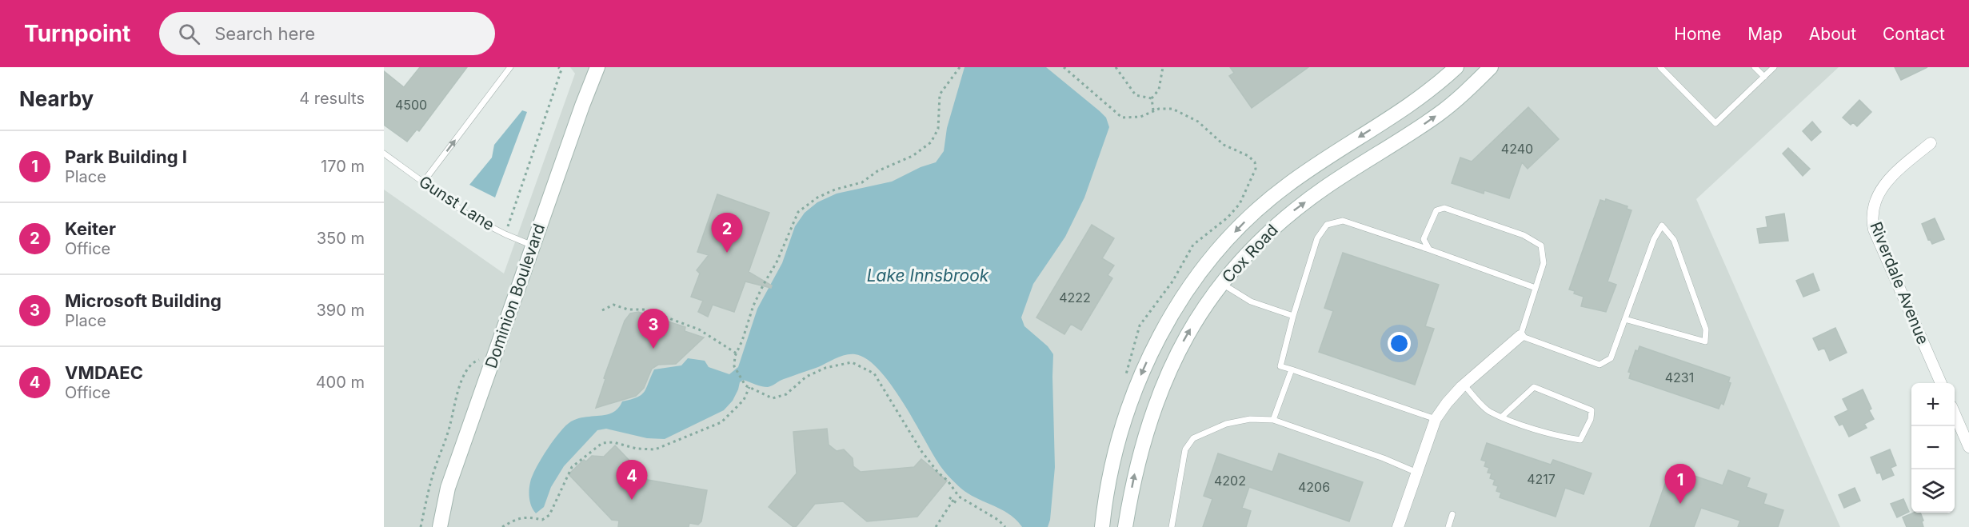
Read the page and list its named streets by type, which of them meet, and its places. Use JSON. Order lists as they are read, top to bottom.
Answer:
{
  "streets": {
    "main road": ["Cox Road", "Dominion Boulevard"],
    "street": ["Riverdale Avenue"],
    "lane": ["Gunst Lane"]
  },
  "crossings": [
    ["Gunst Lane", "Dominion Boulevard"]
  ],
  "water": ["Lake Innsbrook"],
  "house_numbers": [
    "4500",
    "4240",
    "4222",
    "4231",
    "4217",
    "4202",
    "4206"
  ],
  "page": {
    "header": "Turnpoint",
    "search": "Search here",
    "nav": [
      "Home",
      "Map",
      "About",
      "Contact"
    ],
    "heading": ["Nearby", "4 results"],
    "list": [
      {
        "mark": "1",
        "name": "Park Building I",
        "note": "Place",
        "value": "170 m"
      },
      {
        "mark": "2",
        "name": "Keiter",
        "note": "Office",
        "value": "350 m"
      },
      {
        "mark": "3",
        "name": "Microsoft Building",
        "note": "Place",
        "value": "390 m"
      },
      {
        "mark": "4",
        "name": "VMDAEC",
        "note": "Office",
        "value": "400 m"
      }
    ],
    "pins": [
      "2",
      "3",
      "4",
      "1"
    ],
    "map_buttons": ["+", "−"]
  }
}
